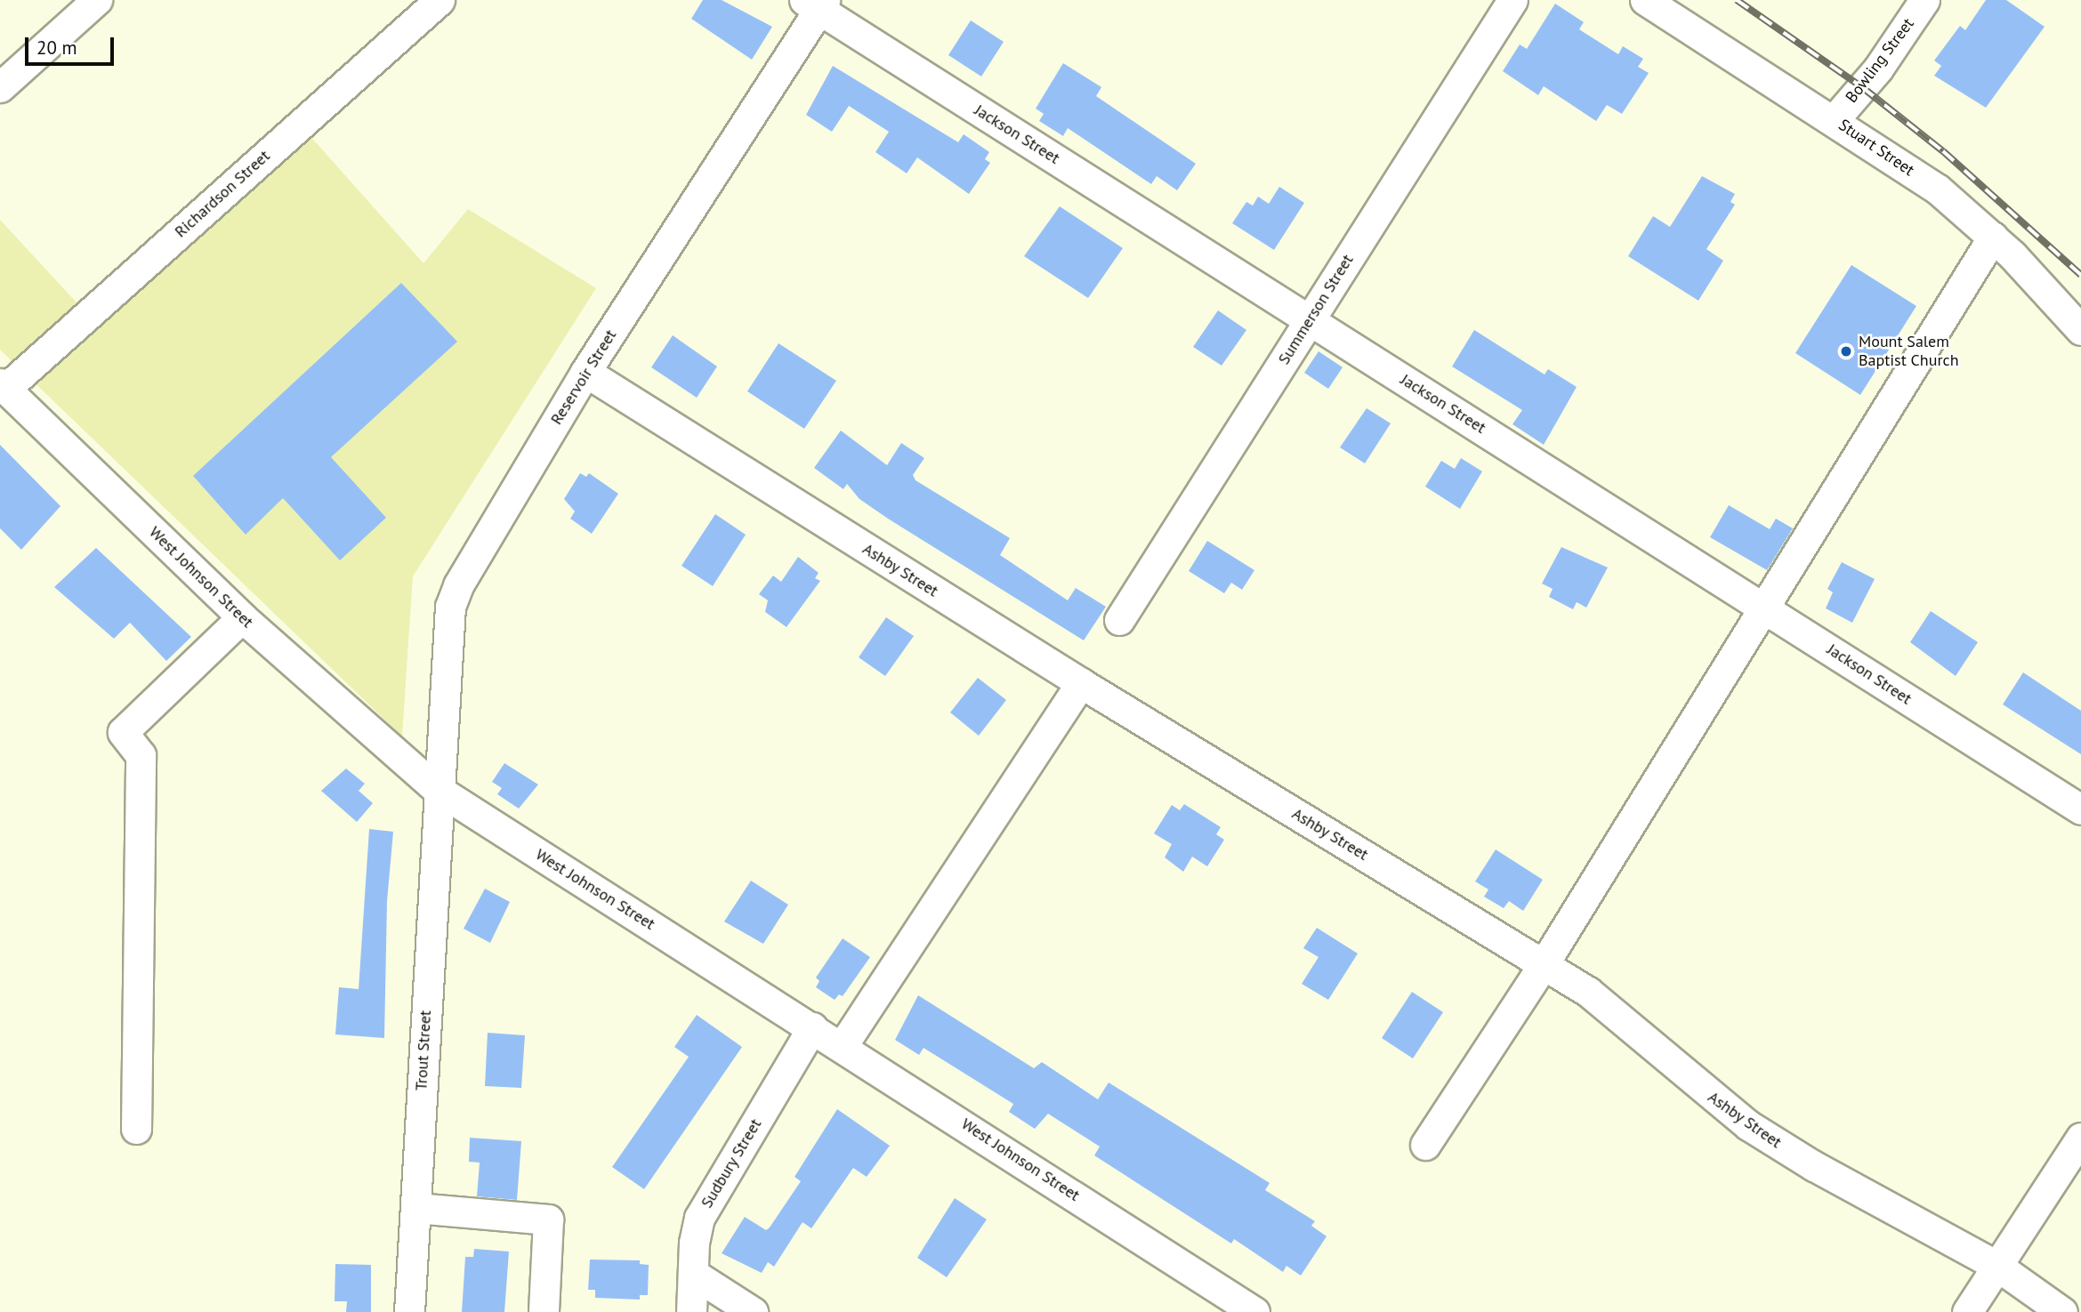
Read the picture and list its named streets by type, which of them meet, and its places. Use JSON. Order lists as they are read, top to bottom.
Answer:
{
  "streets": {
    "street": [
      "Bowling Street",
      "Jackson Street",
      "Stuart Street",
      "Richardson Street",
      "Summerson Street",
      "Reservoir Street",
      "Ashby Street",
      "West Johnson Street",
      "Trout Street",
      "Sudbury Street"
    ]
  },
  "crossings": [
    ["Bowling Street", "Stuart Street"],
    ["Jackson Street", "Summerson Street"],
    ["Jackson Street", "Reservoir Street"],
    ["Richardson Street", "West Johnson Street"],
    ["Reservoir Street", "Ashby Street"],
    ["Reservoir Street", "West Johnson Street"],
    ["Reservoir Street", "Trout Street"],
    ["West Johnson Street", "Trout Street"],
    ["West Johnson Street", "Sudbury Street"]
  ],
  "places": ["Mount Salem Baptist Church"],
  "scale_bar": "20 m"
}
